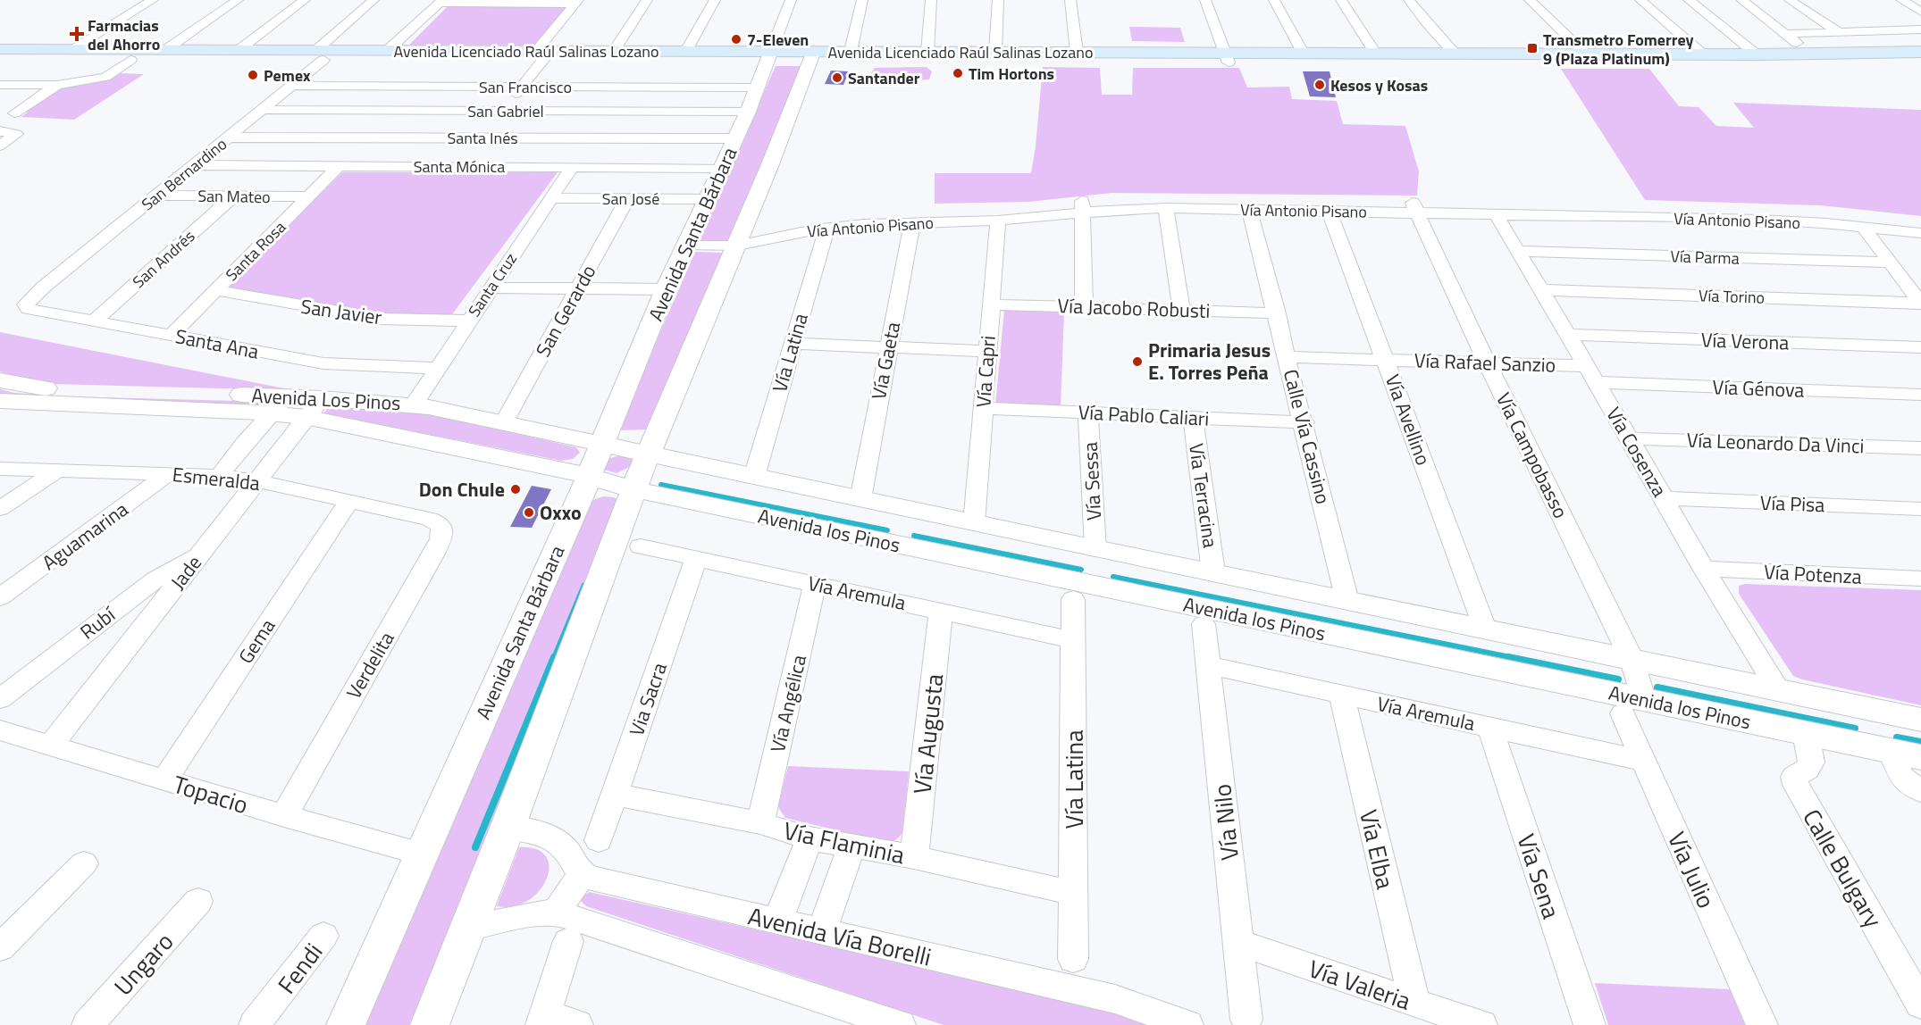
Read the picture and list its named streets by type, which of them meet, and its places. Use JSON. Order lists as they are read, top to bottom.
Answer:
{
  "streets": {
    "main road": ["Avenida Licenciado Raúl Salinas Lozano"],
    "street": [
      "San Francisco",
      "San Gabriel",
      "Santa Inés",
      "Santa Mónica",
      "San Bernardino",
      "San Mateo",
      "San José",
      "Vía Antonio Pisano",
      "Avenida Santa Bárbara",
      "Santa Rosa",
      "Vía Parma",
      "San Andrés",
      "Santa Cruz",
      "Vía Torino",
      "Vía Jacobo Robusti",
      "San Gerardo",
      "San Javier",
      "Vía Verona",
      "Santa Ana",
      "Vía Latina",
      "Vía Gaeta",
      "Vía Rafael Sanzio",
      "Vía Capri",
      "Vía Génova",
      "Avenida Los Pinos",
      "Vía Pablo Caliari",
      "Vía Avellino",
      "Calle Vía Cassino",
      "Vía Leonardo Da Vinci",
      "Vía Cosenza",
      "Vía Campobasso",
      "Esmeralda",
      "Vía Sessa",
      "Vía Terracina",
      "Vía Pisa",
      "Avenida los Pinos",
      "Aguamarina",
      "Jade",
      "Vía Potenza",
      "Vía Aremula",
      "Rubí",
      "Gema",
      "Verdelita",
      "Via Sacra",
      "Vía Angélica",
      "Vía Augusta",
      "Topacio",
      "Vía Nilo",
      "Vía Flaminia",
      "Vía Elba",
      "Calle Bulgary",
      "Vía Julio",
      "Vía Sena",
      "Avenida Vía Borelli",
      "Ungaro",
      "Fendi",
      "Vía Valeria"
    ]
  },
  "crossings": [
    ["Avenida Licenciado Raúl Salinas Lozano", "San Bernardino"],
    ["Avenida Licenciado Raúl Salinas Lozano", "Avenida Santa Bárbara"],
    ["San Francisco", "San Bernardino"],
    ["San Francisco", "Avenida Santa Bárbara"],
    ["San Gabriel", "San Bernardino"],
    ["San Gabriel", "Avenida Santa Bárbara"],
    ["Santa Inés", "San Bernardino"],
    ["Santa Inés", "Avenida Santa Bárbara"],
    ["Santa Mónica", "San Bernardino"],
    ["Santa Mónica", "Avenida Santa Bárbara"],
    ["Santa Mónica", "Santa Rosa"],
    ["Santa Mónica", "Santa Cruz"],
    ["San Bernardino", "San Mateo"],
    ["San Bernardino", "Santa Ana"],
    ["San Mateo", "Santa Rosa"],
    ["San Mateo", "San Andrés"],
    ["San José", "Avenida Santa Bárbara"],
    ["San José", "Santa Cruz"],
    ["San José", "San Gerardo"],
    ["Vía Antonio Pisano", "Avenida Santa Bárbara"],
    ["Vía Antonio Pisano", "Vía Latina"],
    ["Vía Antonio Pisano", "Vía Gaeta"],
    ["Vía Antonio Pisano", "Vía Capri"],
    ["Vía Antonio Pisano", "Vía Avellino"],
    ["Vía Antonio Pisano", "Calle Vía Cassino"],
    ["Vía Antonio Pisano", "Vía Cosenza"],
    ["Vía Antonio Pisano", "Vía Campobasso"],
    ["Avenida Santa Bárbara", "Avenida Los Pinos"],
    ["Avenida Santa Bárbara", "Avenida los Pinos"],
    ["Avenida Santa Bárbara", "Topacio"],
    ["Santa Rosa", "San Javier"],
    ["Santa Rosa", "Santa Ana"],
    ["Vía Parma", "Vía Cosenza"],
    ["San Andrés", "Santa Ana"],
    ["Santa Cruz", "San Javier"],
    ["Santa Cruz", "Santa Ana"],
    ["Santa Cruz", "Avenida Los Pinos"],
    ["Vía Torino", "Vía Cosenza"],
    ["Vía Jacobo Robusti", "Vía Capri"],
    ["Vía Jacobo Robusti", "Calle Vía Cassino"],
    ["San Gerardo", "Avenida Los Pinos"],
    ["Vía Verona", "Vía Cosenza"],
    ["Vía Latina", "Avenida los Pinos"],
    ["Vía Latina", "Vía Aremula"],
    ["Vía Latina", "Vía Flaminia"],
    ["Vía Gaeta", "Avenida los Pinos"],
    ["Vía Rafael Sanzio", "Vía Avellino"],
    ["Vía Rafael Sanzio", "Calle Vía Cassino"],
    ["Vía Rafael Sanzio", "Vía Cosenza"],
    ["Vía Rafael Sanzio", "Vía Campobasso"],
    ["Vía Capri", "Vía Pablo Caliari"],
    ["Vía Capri", "Avenida los Pinos"],
    ["Vía Génova", "Vía Cosenza"],
    ["Avenida Los Pinos", "Avenida los Pinos"],
    ["Avenida Los Pinos", "Jade"],
    ["Vía Pablo Caliari", "Calle Vía Cassino"],
    ["Vía Pablo Caliari", "Vía Sessa"],
    ["Vía Pablo Caliari", "Vía Terracina"],
    ["Vía Avellino", "Avenida los Pinos"],
    ["Calle Vía Cassino", "Avenida los Pinos"],
    ["Vía Leonardo Da Vinci", "Vía Cosenza"],
    ["Vía Cosenza", "Vía Pisa"],
    ["Vía Cosenza", "Avenida los Pinos"],
    ["Vía Cosenza", "Vía Potenza"],
    ["Vía Campobasso", "Avenida los Pinos"],
    ["Vía Campobasso", "Vía Julio"],
    ["Esmeralda", "Aguamarina"],
    ["Esmeralda", "Jade"],
    ["Esmeralda", "Gema"],
    ["Esmeralda", "Verdelita"],
    ["Vía Sessa", "Avenida los Pinos"],
    ["Vía Terracina", "Avenida los Pinos"],
    ["Avenida los Pinos", "Calle Bulgary"],
    ["Avenida los Pinos", "Vía Julio"],
    ["Jade", "Rubí"],
    ["Jade", "Topacio"],
    ["Vía Aremula", "Via Sacra"],
    ["Vía Aremula", "Vía Angélica"],
    ["Vía Aremula", "Vía Augusta"],
    ["Vía Aremula", "Vía Nilo"],
    ["Vía Aremula", "Vía Elba"],
    ["Vía Aremula", "Vía Julio"],
    ["Vía Aremula", "Vía Sena"],
    ["Gema", "Topacio"],
    ["Verdelita", "Topacio"],
    ["Via Sacra", "Vía Flaminia"],
    ["Vía Angélica", "Vía Flaminia"],
    ["Vía Augusta", "Vía Flaminia"],
    ["Vía Nilo", "Vía Valeria"],
    ["Vía Elba", "Vía Valeria"]
  ],
  "places": {
    "health": ["Farmacias del Ahorro"],
    "other": [
      "7-Eleven",
      "Tim Hortons",
      "Pemex",
      "Santander",
      "Kesos y Kosas",
      "Primaria Jesus E. Torres Peña",
      "Don Chule",
      "Oxxo"
    ],
    "transit": ["Transmetro Fomerrey 9 (Plaza Platinum)"]
  }
}
